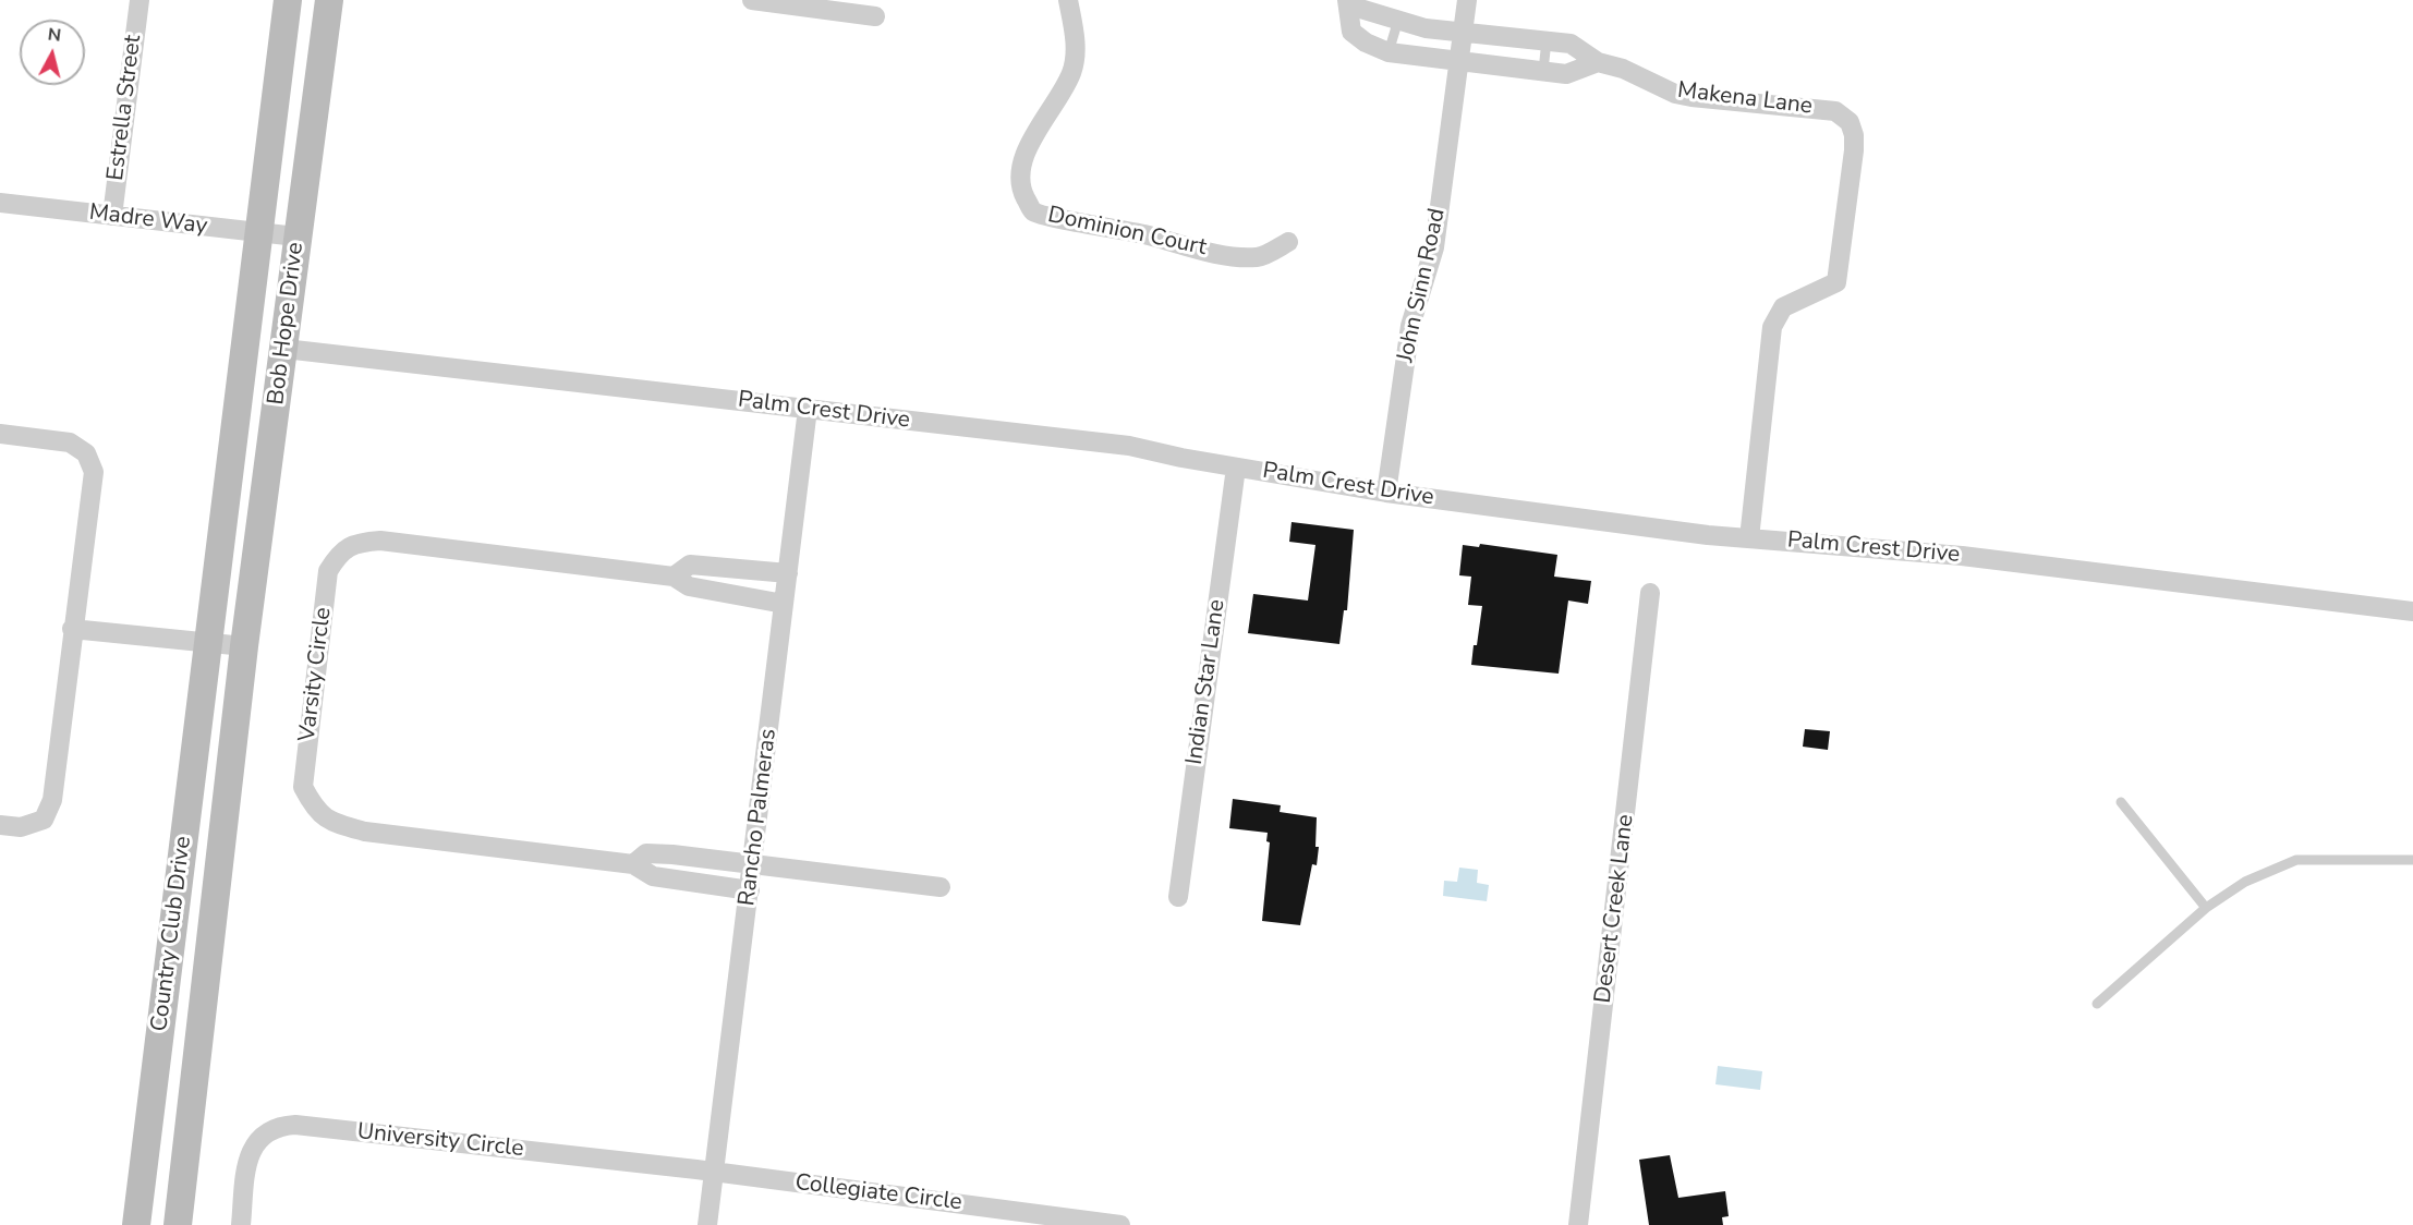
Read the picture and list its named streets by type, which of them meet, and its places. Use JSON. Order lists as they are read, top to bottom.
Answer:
{
  "streets": {
    "main road": ["Bob Hope Drive", "Country Club Drive"],
    "street": [
      "Makena Lane",
      "Estrella Street",
      "Madre Way",
      "Dominion Court",
      "John Sinn Road",
      "Palm Crest Drive",
      "Varsity Circle",
      "Indian Star Lane",
      "Rancho Palmeras",
      "Desert Creek Lane",
      "University Circle",
      "Collegiate Circle"
    ]
  },
  "crossings": [
    ["Makena Lane", "John Sinn Road"],
    ["Makena Lane", "Palm Crest Drive"],
    ["Estrella Street", "Madre Way"],
    ["Madre Way", "Bob Hope Drive"],
    ["John Sinn Road", "Palm Crest Drive"],
    ["Bob Hope Drive", "Palm Crest Drive"],
    ["Bob Hope Drive", "Country Club Drive"],
    ["Palm Crest Drive", "Indian Star Lane"],
    ["Palm Crest Drive", "Rancho Palmeras"],
    ["Varsity Circle", "Rancho Palmeras"],
    ["Rancho Palmeras", "University Circle"],
    ["Rancho Palmeras", "Collegiate Circle"],
    ["University Circle", "Collegiate Circle"]
  ],
  "north": "top"
}
